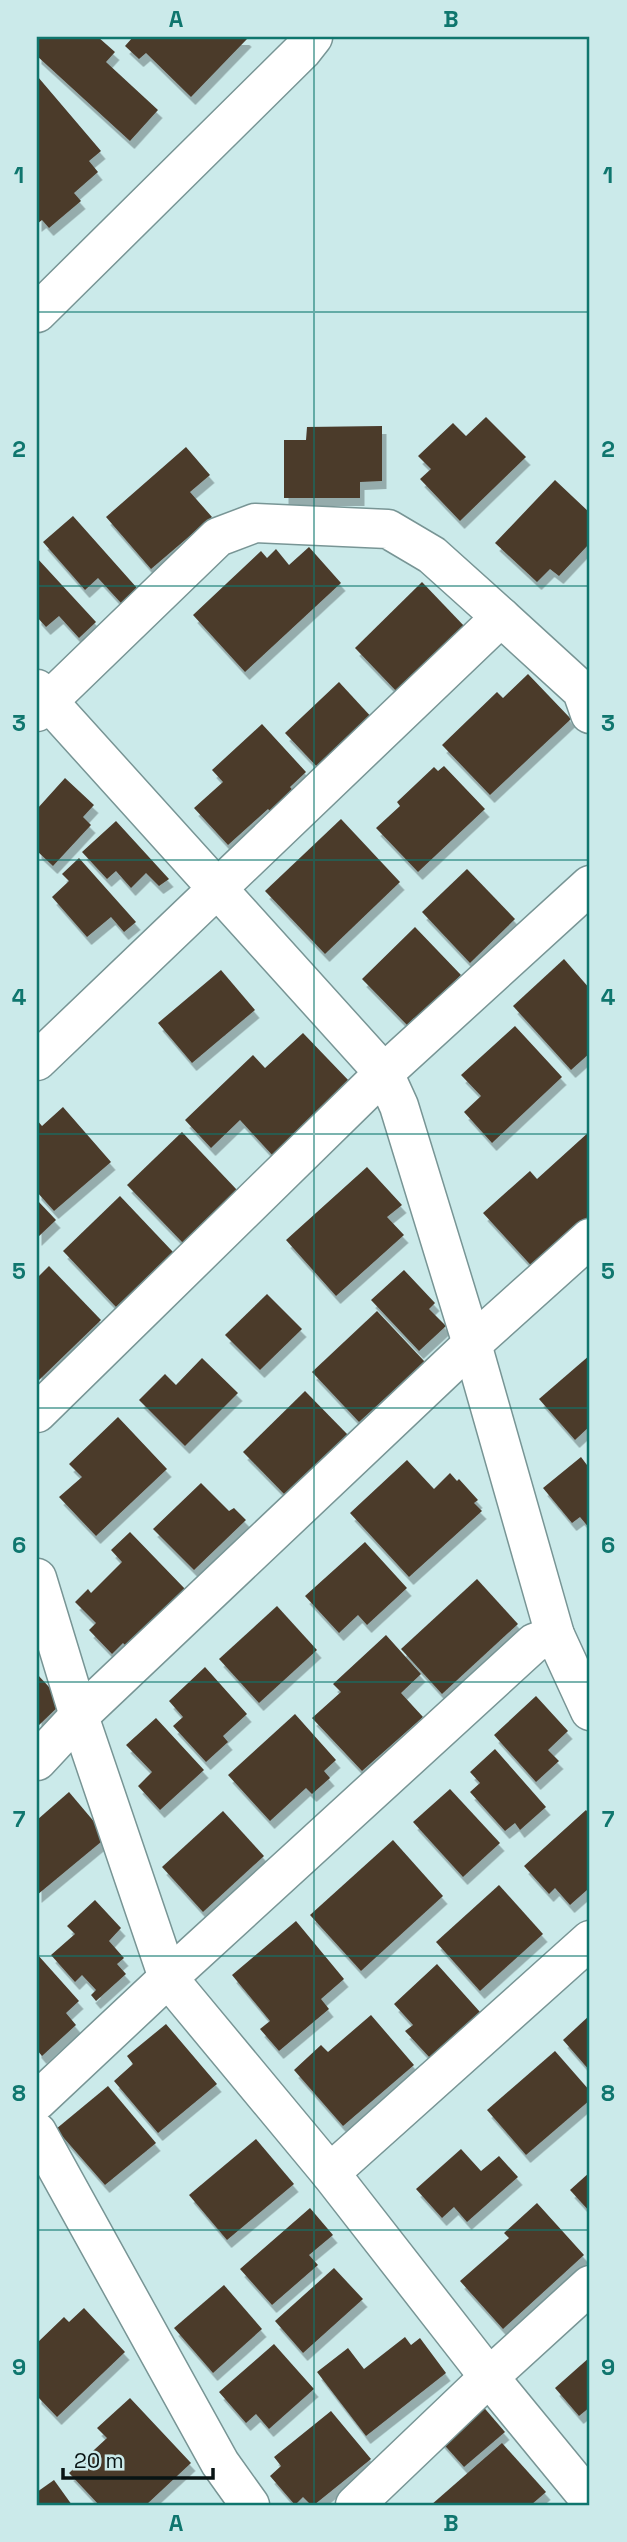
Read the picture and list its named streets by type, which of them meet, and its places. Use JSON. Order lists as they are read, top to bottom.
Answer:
{
  "scale_bar": "20 m",
  "grid": {
    "columns": ["A", "B"],
    "rows": [
      "1",
      "2",
      "3",
      "4",
      "5",
      "6",
      "7",
      "8",
      "9"
    ]
  }
}
